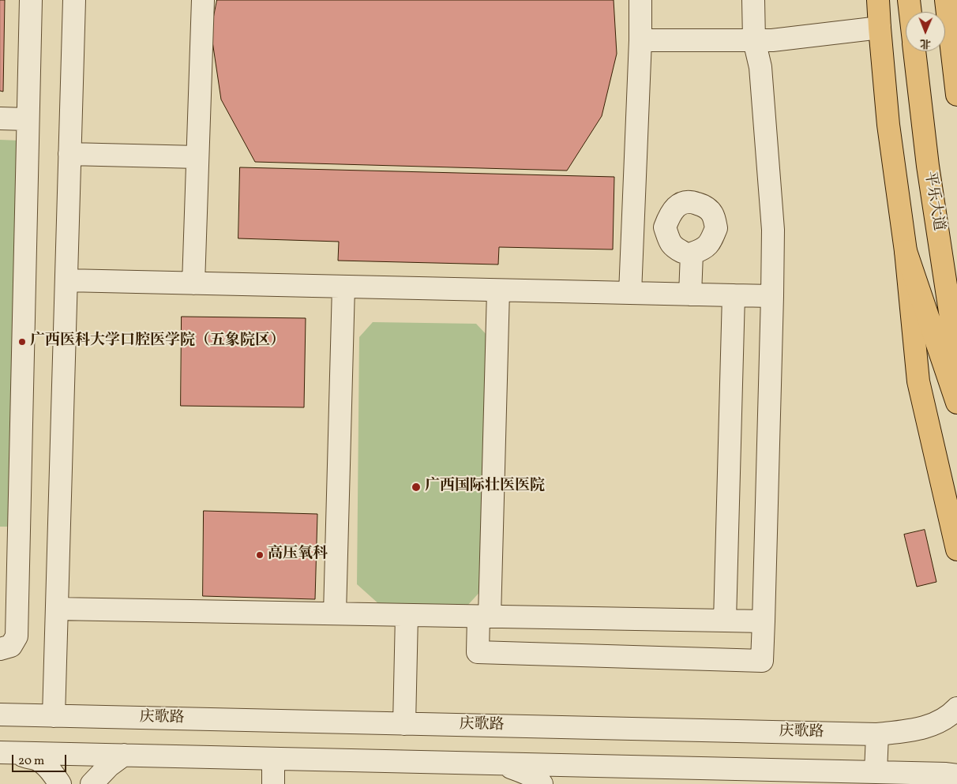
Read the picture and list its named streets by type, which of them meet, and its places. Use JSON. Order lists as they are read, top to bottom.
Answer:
{
  "streets": {
    "main road": ["平乐大道"],
    "street": ["庆歌路"]
  },
  "places": ["广西医科大学口腔医学院（五象院区）", "广西国际壮医医院", "高压氧科"],
  "scale_bar": "20 m",
  "north": "bottom"
}
